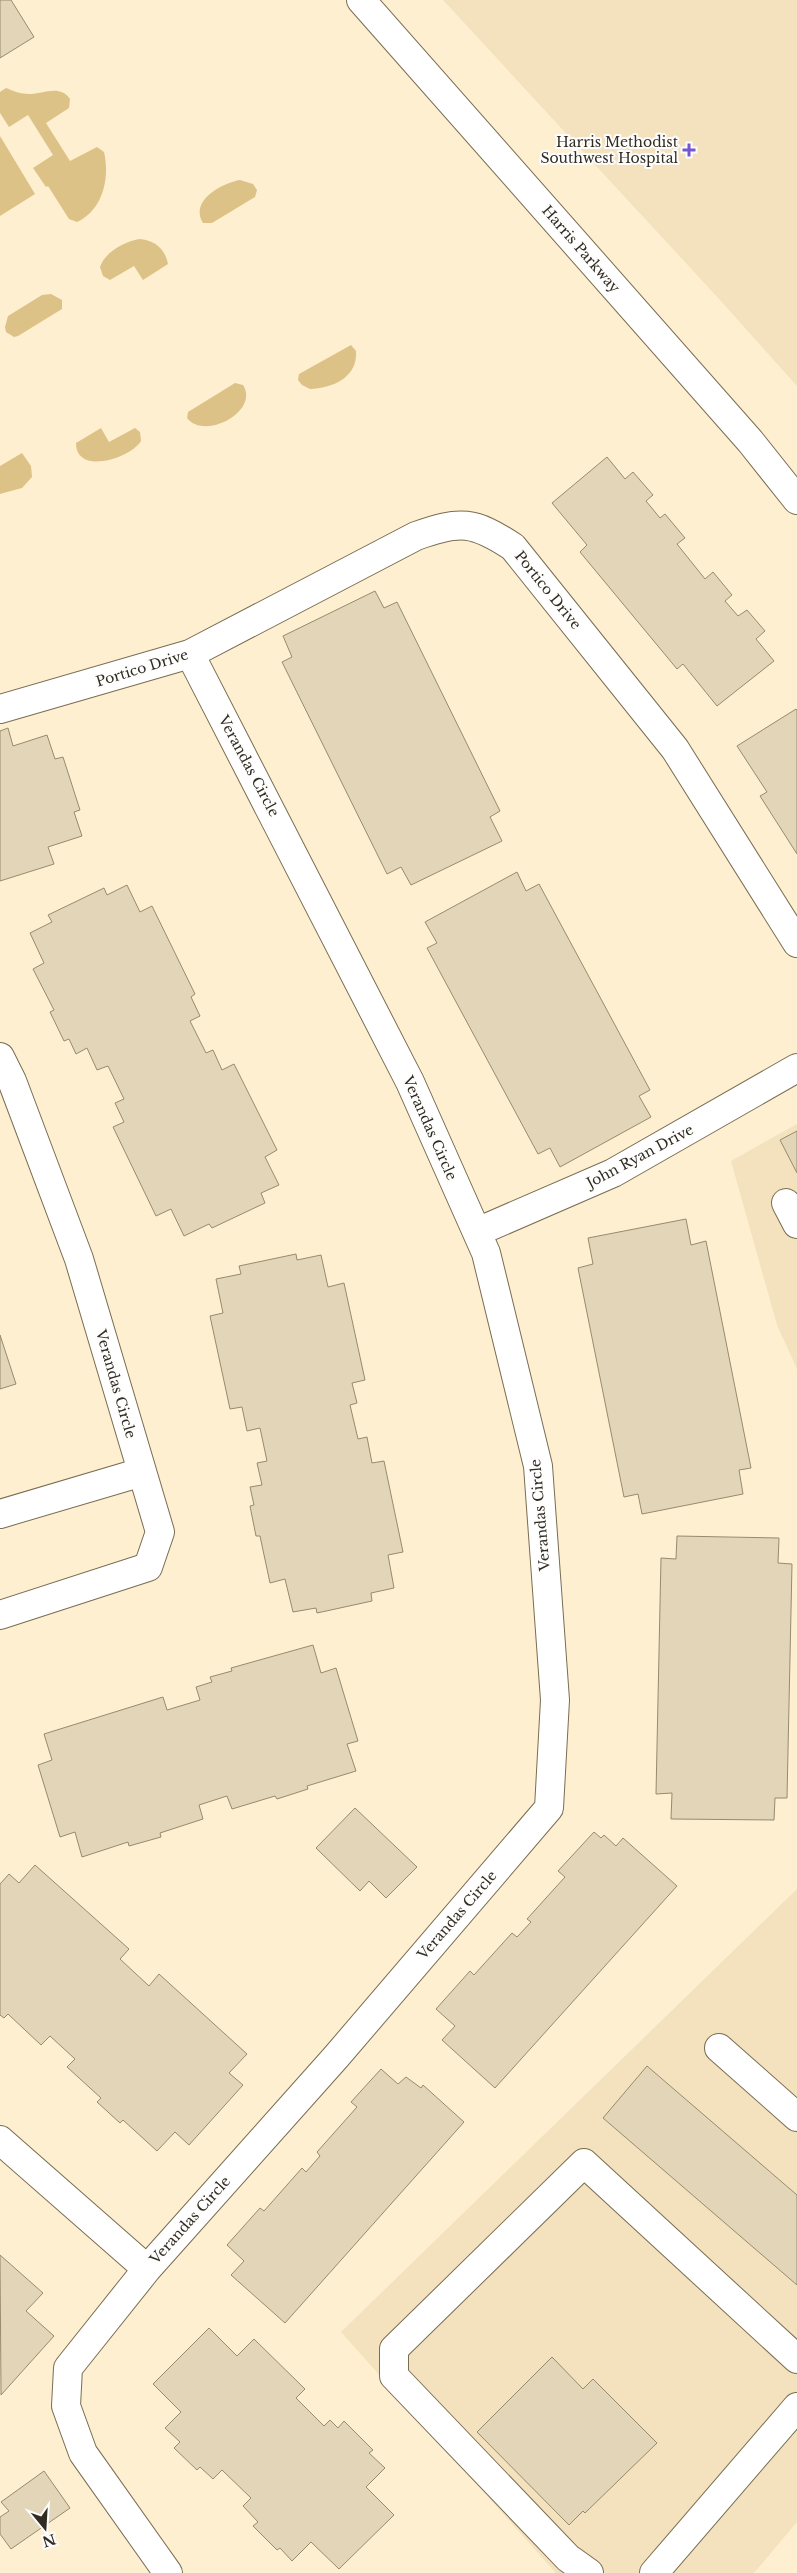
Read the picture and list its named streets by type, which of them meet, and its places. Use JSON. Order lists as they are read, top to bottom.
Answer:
{
  "streets": {
    "street": [
      "Harris Parkway",
      "Portico Drive",
      "Verandas Circle",
      "John Ryan Drive"
    ]
  },
  "crossings": [
    ["Portico Drive", "Verandas Circle"],
    ["Verandas Circle", "John Ryan Drive"]
  ],
  "places": {
    "health": ["Harris Methodist Southwest Hospital"]
  },
  "north": "bottom"
}
